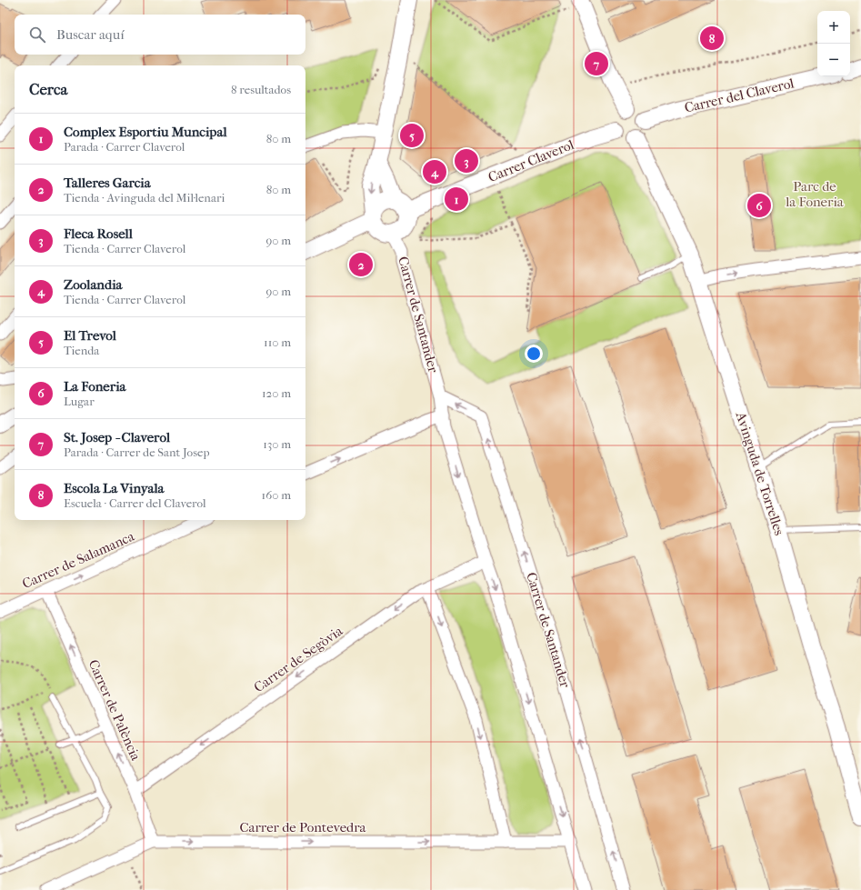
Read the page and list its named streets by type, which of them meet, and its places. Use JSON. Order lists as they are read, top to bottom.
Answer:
{
  "streets": {
    "street": [
      "Carrer del Claverol",
      "Carrer Claverol",
      "Carrer de Santander",
      "Avinguda de Torrelles",
      "Carrer de Salamanca",
      "Carrer de Segòvia",
      "Carrer de Palència",
      "Carrer de Pontevedra"
    ]
  },
  "crossings": [
    ["Carrer del Claverol", "Carrer Claverol"],
    ["Carrer del Claverol", "Avinguda de Torrelles"],
    ["Carrer Claverol", "Carrer de Santander"],
    ["Carrer Claverol", "Avinguda de Torrelles"],
    ["Carrer de Santander", "Carrer de Segòvia"],
    ["Carrer de Santander", "Carrer de Pontevedra"],
    ["Carrer de Salamanca", "Carrer de Palència"],
    ["Carrer de Segòvia", "Carrer de Palència"],
    ["Carrer de Palència", "Carrer de Pontevedra"]
  ],
  "one_way": [
    "Carrer de Salamanca",
    "Carrer de Segòvia",
    "Carrer de Palència",
    "Carrer de Pontevedra"
  ],
  "parks": ["Parc de la Foneria"],
  "page": {
    "map_buttons": ["+", "−"],
    "search": "Buscar aquí",
    "pins": [
      "8",
      "7",
      "5",
      "3",
      "4",
      "1",
      "6",
      "2"
    ],
    "heading": ["Cerca", "8 resultados"],
    "list": [
      {
        "mark": "1",
        "name": "Complex Esportiu Muncipal",
        "note": "Parada · Carrer Claverol",
        "value": "80 m"
      },
      {
        "mark": "2",
        "name": "Talleres Garcia",
        "note": "Tienda · Avinguda del Mil·lenari",
        "value": "80 m"
      },
      {
        "mark": "3",
        "name": "Fleca Rosell",
        "note": "Tienda · Carrer Claverol",
        "value": "90 m"
      },
      {
        "mark": "4",
        "name": "Zoolandia",
        "note": "Tienda · Carrer Claverol",
        "value": "90 m"
      },
      {
        "mark": "5",
        "name": "El Trevol",
        "note": "Tienda",
        "value": "110 m"
      },
      {
        "mark": "6",
        "name": "La Foneria",
        "note": "Lugar",
        "value": "120 m"
      },
      {
        "mark": "7",
        "name": "St. Josep - Claverol",
        "note": "Parada · Carrer de Sant Josep",
        "value": "130 m"
      },
      {
        "mark": "8",
        "name": "Escola La Vinyala",
        "note": "Escuela · Carrer del Claverol",
        "value": "160 m"
      }
    ]
  }
}
